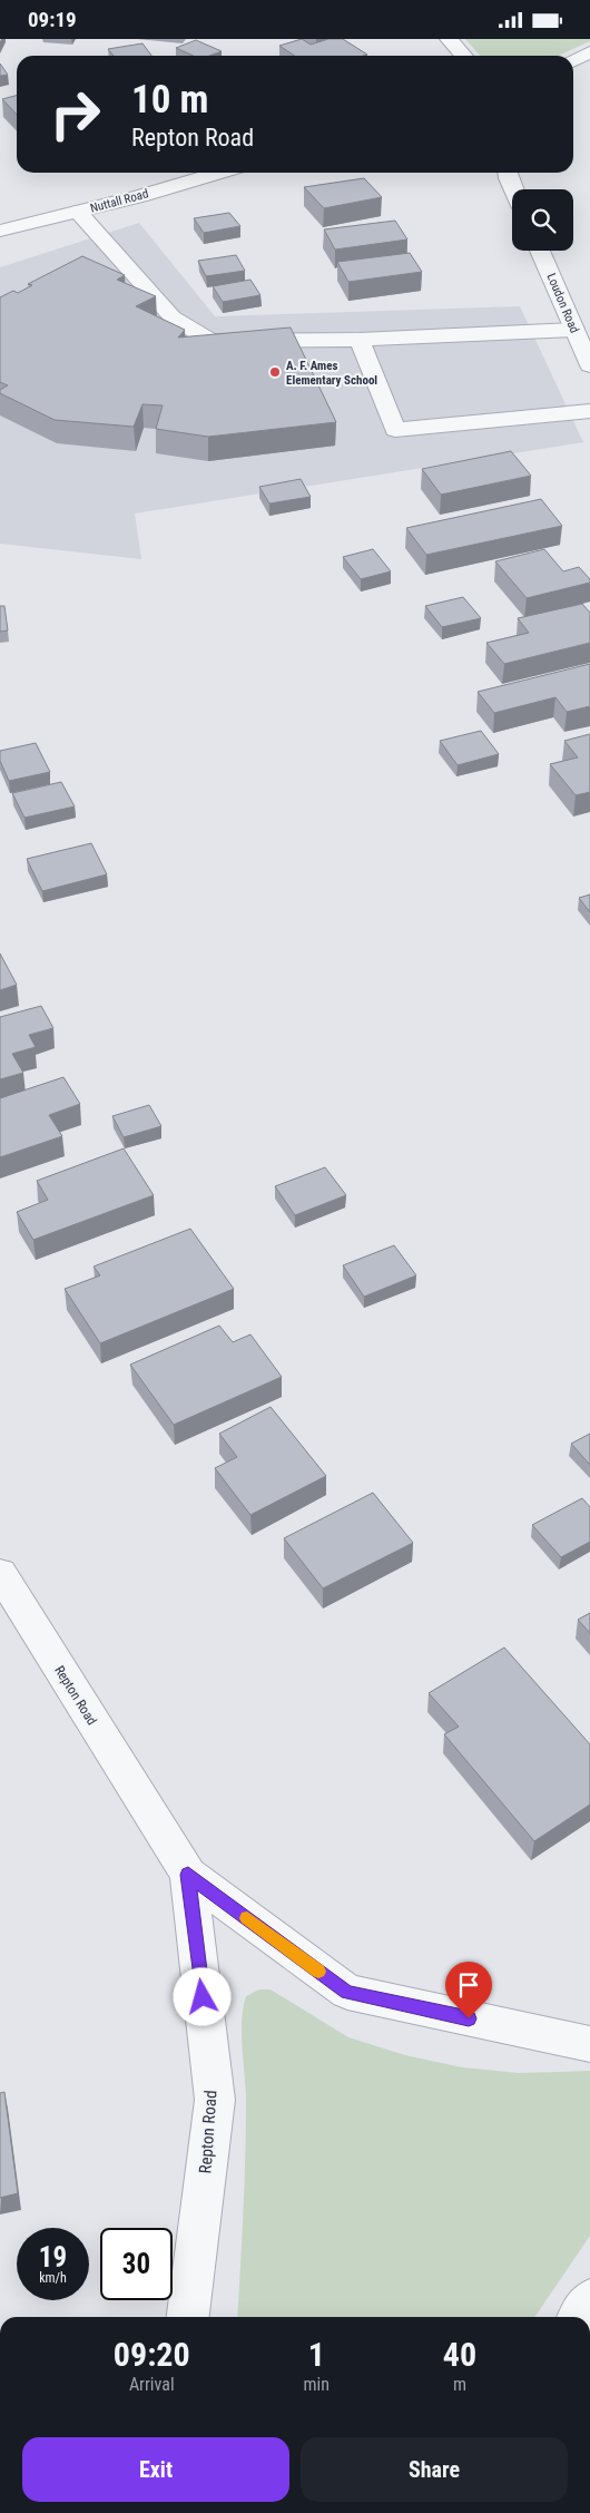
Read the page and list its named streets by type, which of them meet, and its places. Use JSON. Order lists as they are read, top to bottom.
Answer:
{
  "streets": {
    "street": ["Nuttall Road", "Loudon Road", "Repton Road"]
  },
  "places": ["A. F. Ames Elementary School"],
  "page": {
    "status": "09:19",
    "turn": ["10 m", "Repton Road"],
    "speed": "19 km/h",
    "limit": "30",
    "eta": [
      "09:20",
      "Arrival",
      "1",
      "min",
      "40",
      "m"
    ],
    "buttons": ["Exit", "Share"]
  }
}
